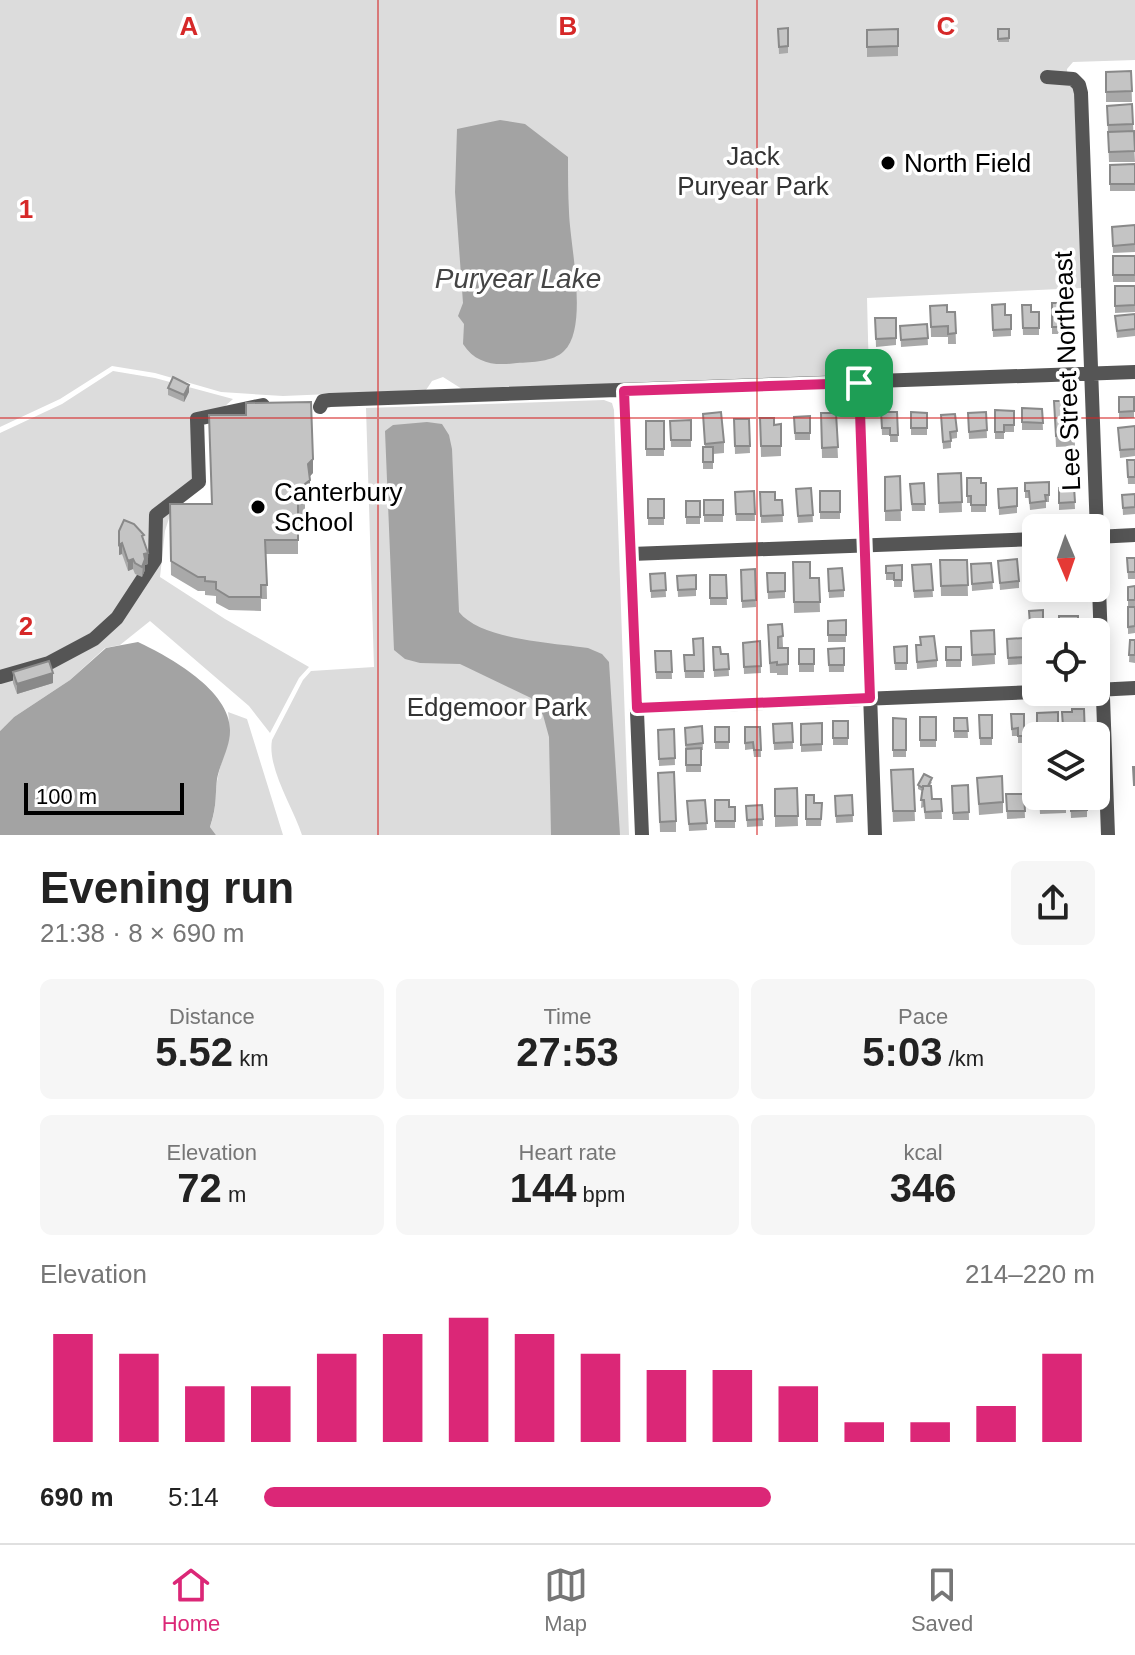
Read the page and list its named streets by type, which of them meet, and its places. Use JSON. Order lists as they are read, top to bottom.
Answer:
{
  "streets": {
    "street": ["Lee Street Northeast"]
  },
  "water": ["Puryear Lake"],
  "parks": ["Jack Puryear Park", "Edgemoor Park"],
  "places": ["North Field", "Canterbury School"],
  "scale_bar": "100 m",
  "north": "bottom",
  "page": {
    "scale": "100 m",
    "heading": ["Evening run", "21:38 · 8 × 690 m"],
    "stats": [
      ["Distance", "5.52 km"],
      ["Time", "27:53"],
      ["Pace", "5:03 /km"],
      ["Elevation", "72 m"],
      ["Heart rate", "144 bpm"],
      ["kcal", "346"]
    ],
    "chart": ["Elevation", "214–220 m"],
    "list": [
      {
        "name": "690 m",
        "note": "5:14"
      }
    ],
    "tabs": ["Home", "Map", "Saved"]
  },
  "grid": {
    "columns": ["A", "B", "C"],
    "rows": ["1", "2"]
  }
}
